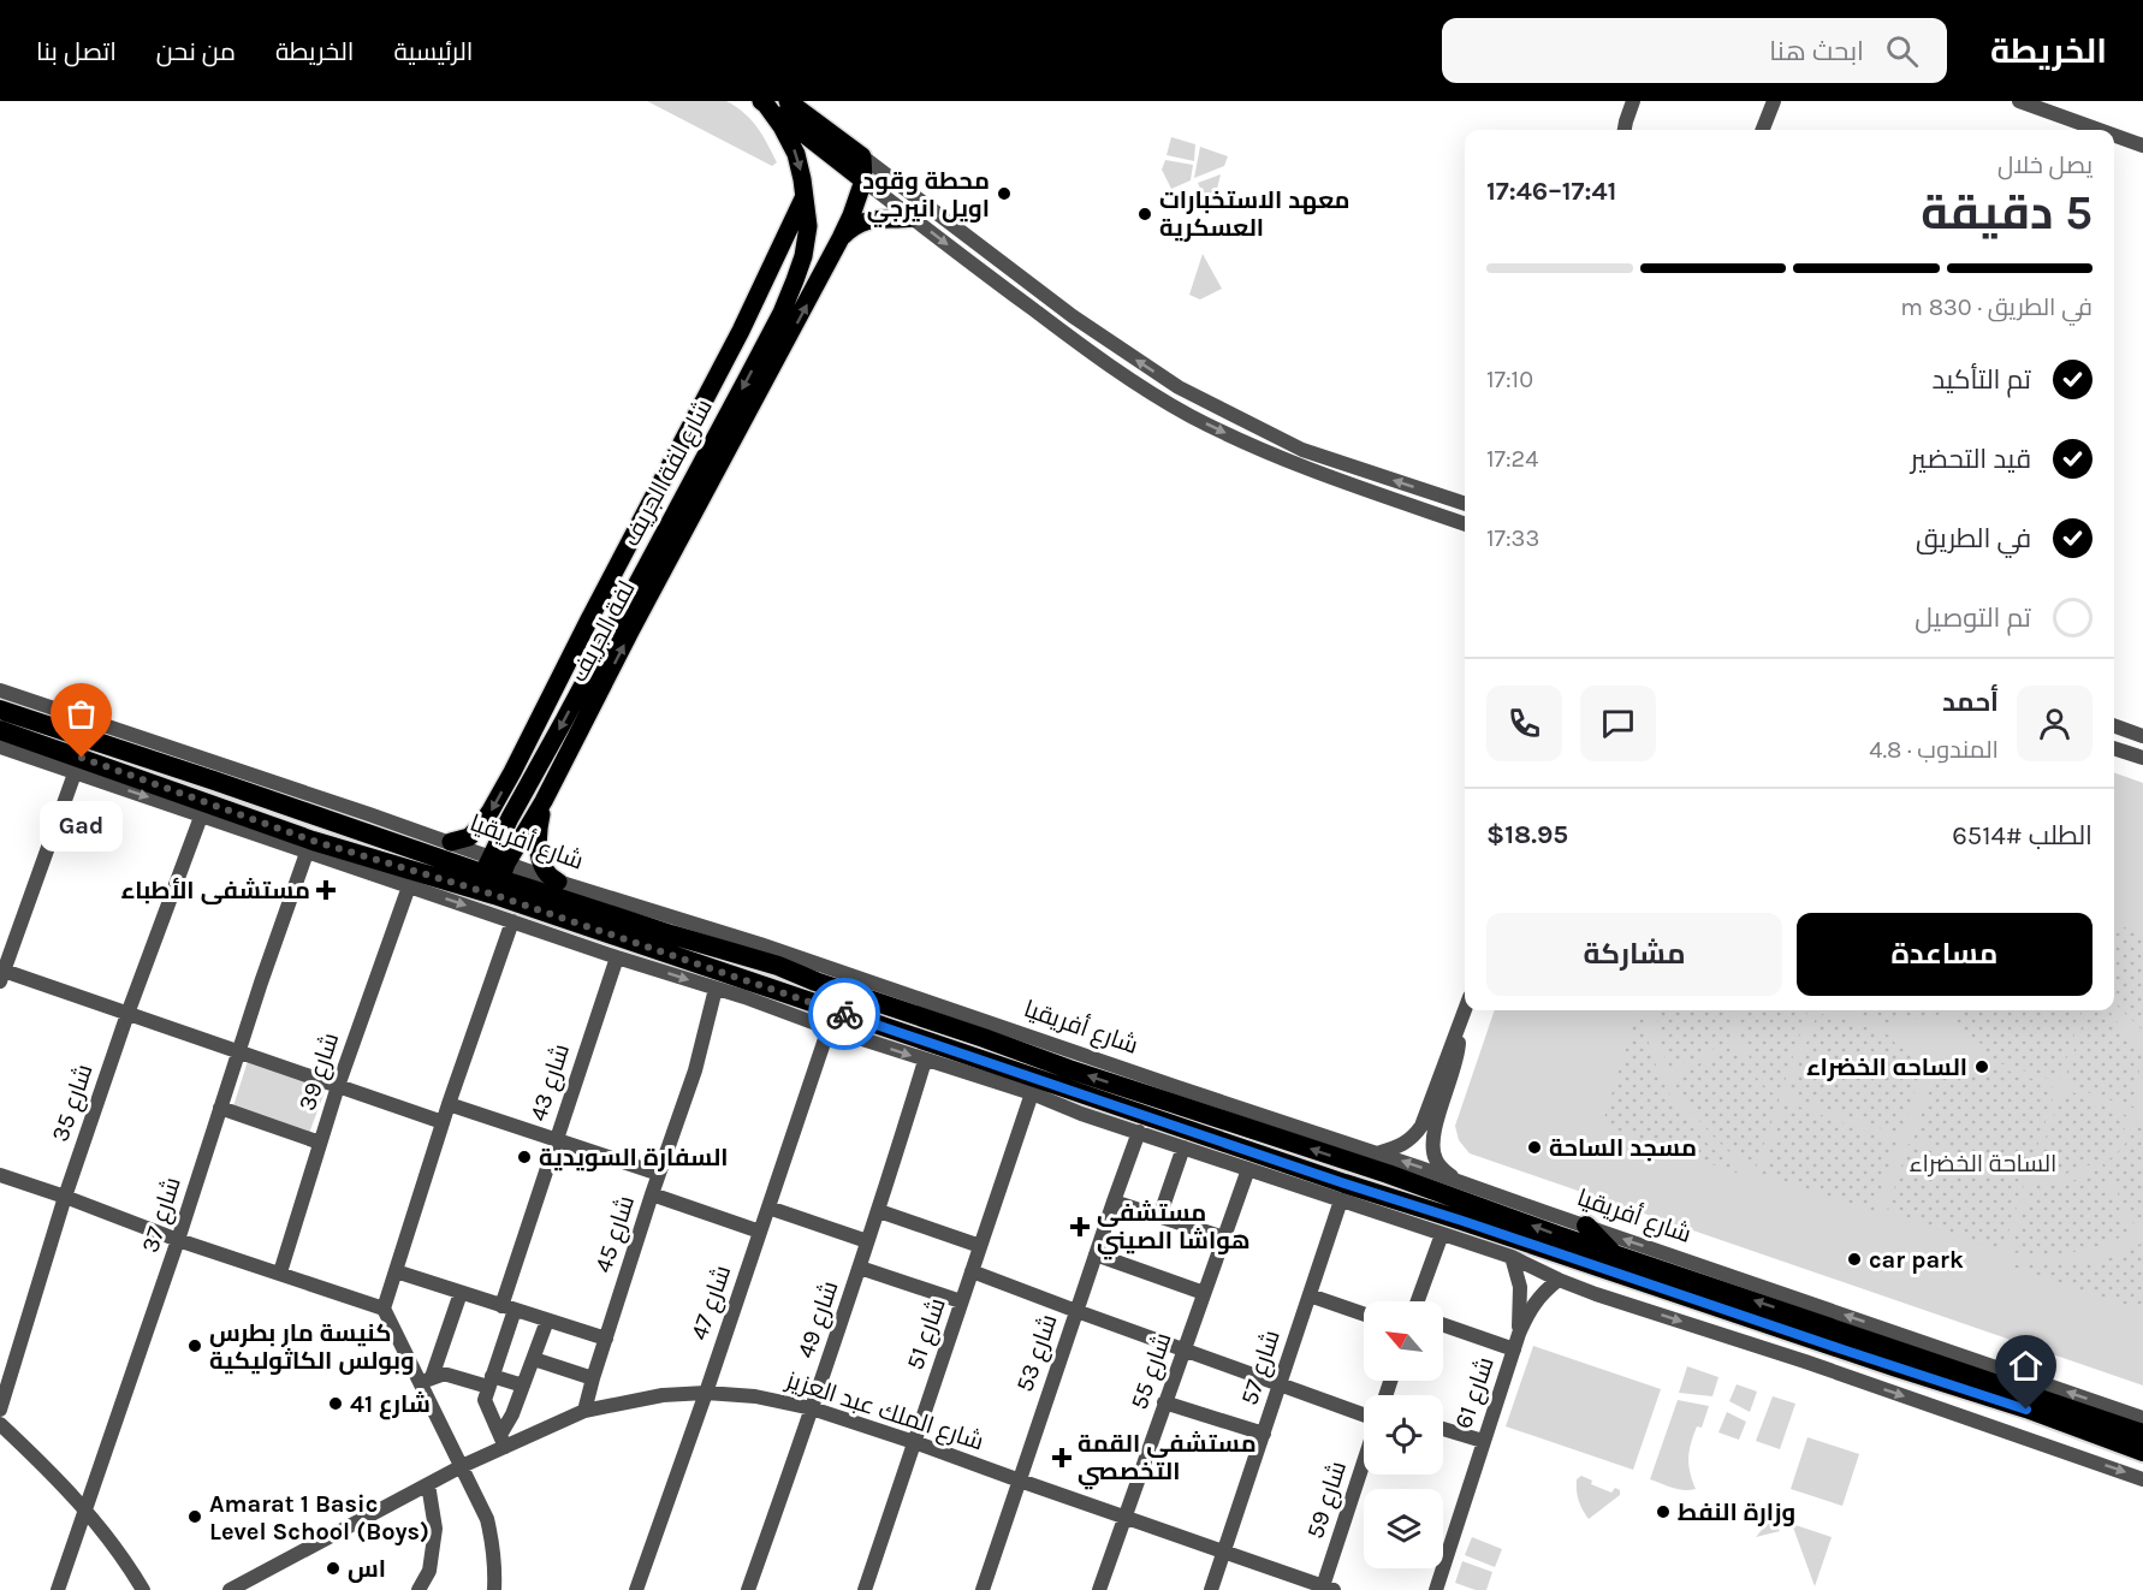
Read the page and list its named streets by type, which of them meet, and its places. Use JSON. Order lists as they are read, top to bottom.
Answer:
{
  "streets": {
    "highway": ["شارع أفريقيا"],
    "main road": ["شارع لفة الجريف", "لفة الجريف"],
    "street": [
      "شارع 39",
      "شارع 43",
      "شارع 35",
      "شارع 37",
      "شارع 45",
      "شارع 47",
      "شارع 49",
      "شارع 51",
      "شارع 53",
      "شارع 57",
      "شارع 55",
      "شارع 61",
      "شارع الملك عبد العزيز",
      "شارع 59"
    ]
  },
  "crossings": [
    ["شارع لفة الجريف", "لفة الجريف"],
    ["شارع لفة الجريف", "شارع أفريقيا"],
    ["لفة الجريف", "شارع أفريقيا"],
    ["شارع أفريقيا", "شارع 39"],
    ["شارع أفريقيا", "شارع 43"],
    ["شارع أفريقيا", "شارع 35"],
    ["شارع أفريقيا", "شارع 37"],
    ["شارع أفريقيا", "شارع 45"],
    ["شارع أفريقيا", "شارع 47"],
    ["شارع أفريقيا", "شارع 49"],
    ["شارع أفريقيا", "شارع 51"],
    ["شارع أفريقيا", "شارع 53"],
    ["شارع أفريقيا", "شارع 57"],
    ["شارع أفريقيا", "شارع 55"],
    ["شارع 45", "شارع الملك عبد العزيز"],
    ["شارع 47", "شارع الملك عبد العزيز"],
    ["شارع 49", "شارع الملك عبد العزيز"],
    ["شارع 51", "شارع الملك عبد العزيز"],
    ["شارع 53", "شارع الملك عبد العزيز"],
    ["شارع 57", "شارع الملك عبد العزيز"],
    ["شارع 55", "شارع الملك عبد العزيز"],
    ["شارع الملك عبد العزيز", "شارع 59"]
  ],
  "parks": ["الساحة الخضراء"],
  "places": {
    "other": [
      "محطة وقود اويل انيرجي",
      "معهد الاستخبارات العسكرية",
      "Gad",
      "الساحه الخضراء",
      "مسجد الساحة",
      "السفارة السويدية",
      "car park",
      "كنيسة مار بطرس وبولس الكاثوليكية",
      "شارع 41",
      "وزارة النفط",
      "Amarat 1 Basic Level School (Boys)",
      "اس"
    ],
    "health": ["مستشفی الأطباء", "مستشفى هواشا الصيني", "مستشفى القمة التخصصي"]
  },
  "north": "top left",
  "page": {
    "header": "الخريطة",
    "search": "ابحث هنا",
    "nav": [
      "الرئيسية",
      "الخريطة",
      "من نحن",
      "اتصل بنا"
    ],
    "heading": ["5 دقيقة", "يصل خلال", "17:41–17:46"],
    "panel": [
      "أحمد",
      "المندوب · 4.8",
      "الطلب #6514",
      "$18.95"
    ],
    "bar": "في الطريق · 830 m",
    "list": [
      ["تم التأكيد", "17:10"],
      ["قيد التحضير", "17:24"],
      ["في الطريق", "17:33"],
      "تم التوصيل"
    ],
    "bubble": "Gad",
    "buttons": ["مساعدة", "مشاركة"]
  }
}
